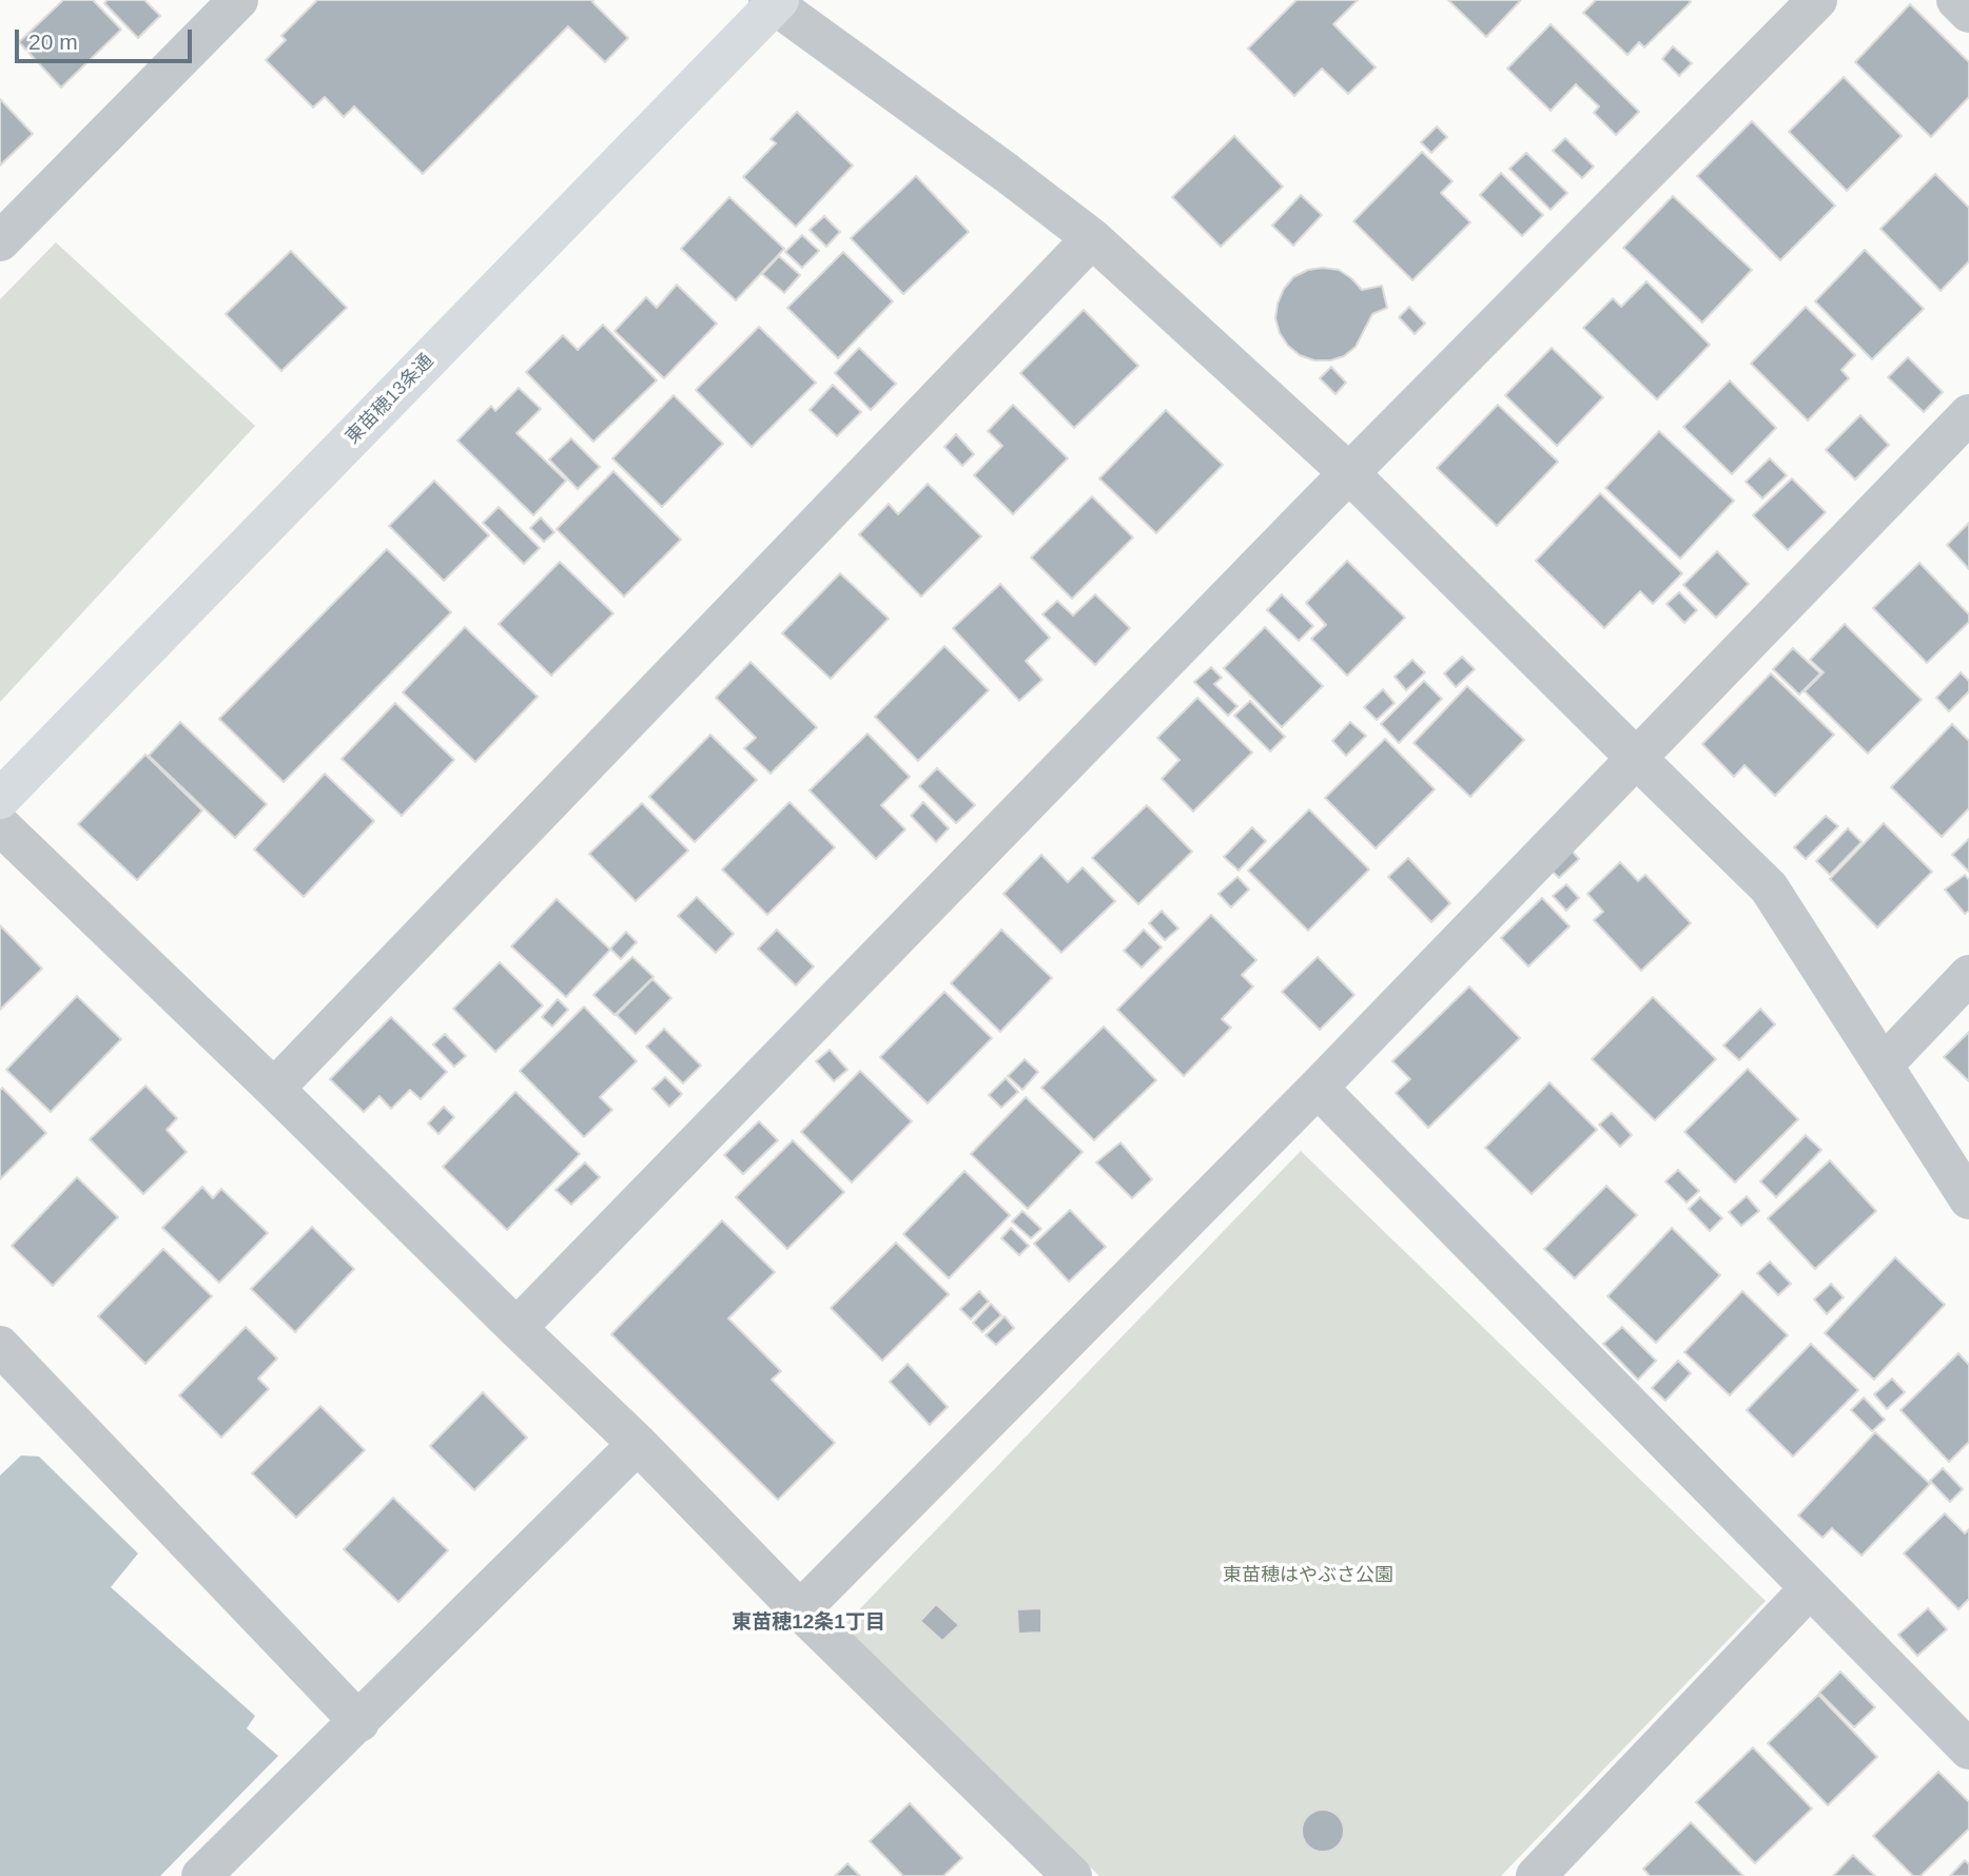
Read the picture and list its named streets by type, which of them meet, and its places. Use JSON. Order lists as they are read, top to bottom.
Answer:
{
  "streets": {
    "street": ["東苗穂13条通"]
  },
  "districts": ["東苗穂12条1丁目"],
  "parks": ["東苗穂はやぶさ公園"],
  "scale_bar": "20 m"
}
